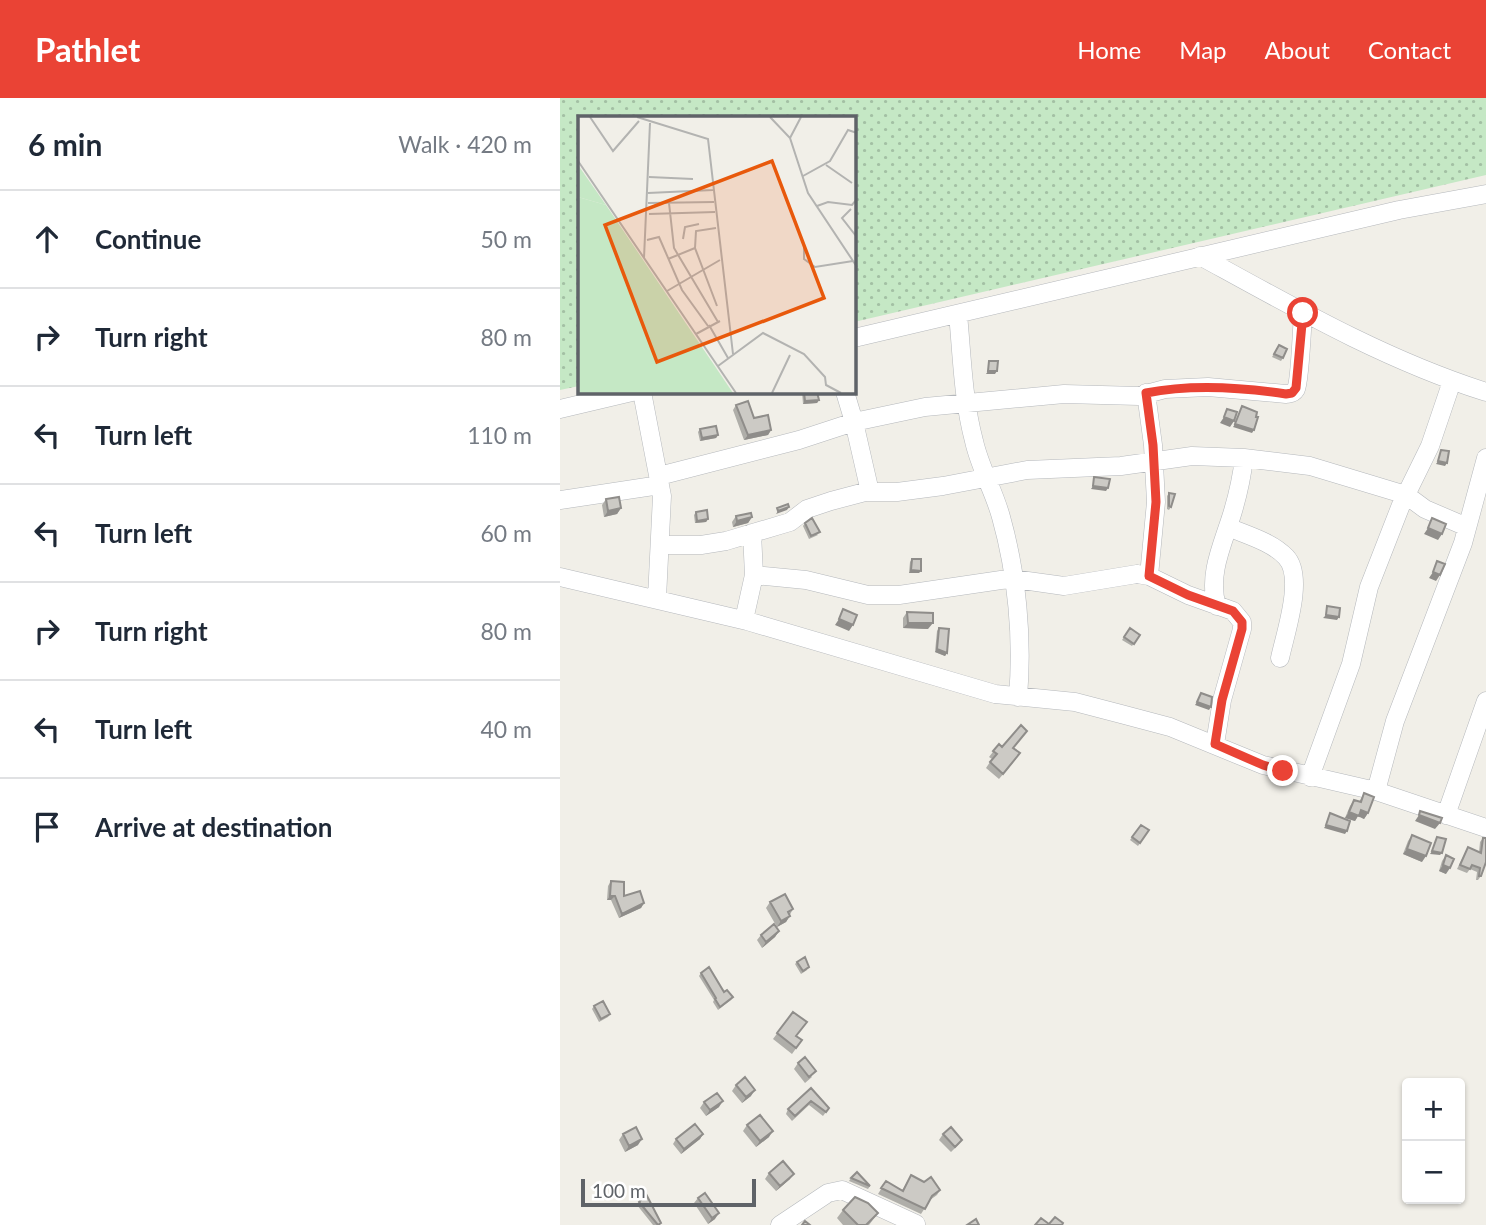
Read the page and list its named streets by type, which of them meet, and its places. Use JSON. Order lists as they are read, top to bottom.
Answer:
{
  "scale_bar": "100 m",
  "page": {
    "header": "Pathlet",
    "nav": [
      "Home",
      "Map",
      "About",
      "Contact"
    ],
    "heading": ["6 min", "Walk · 420 m"],
    "list": [
      ["Continue", "50 m"],
      ["Turn right", "80 m"],
      ["Turn left", "110 m"],
      ["Turn left", "60 m"],
      ["Turn right", "80 m"],
      ["Turn left", "40 m"],
      "Arrive at destination"
    ],
    "map_buttons": ["+", "−"],
    "scale": "100 m"
  }
}
